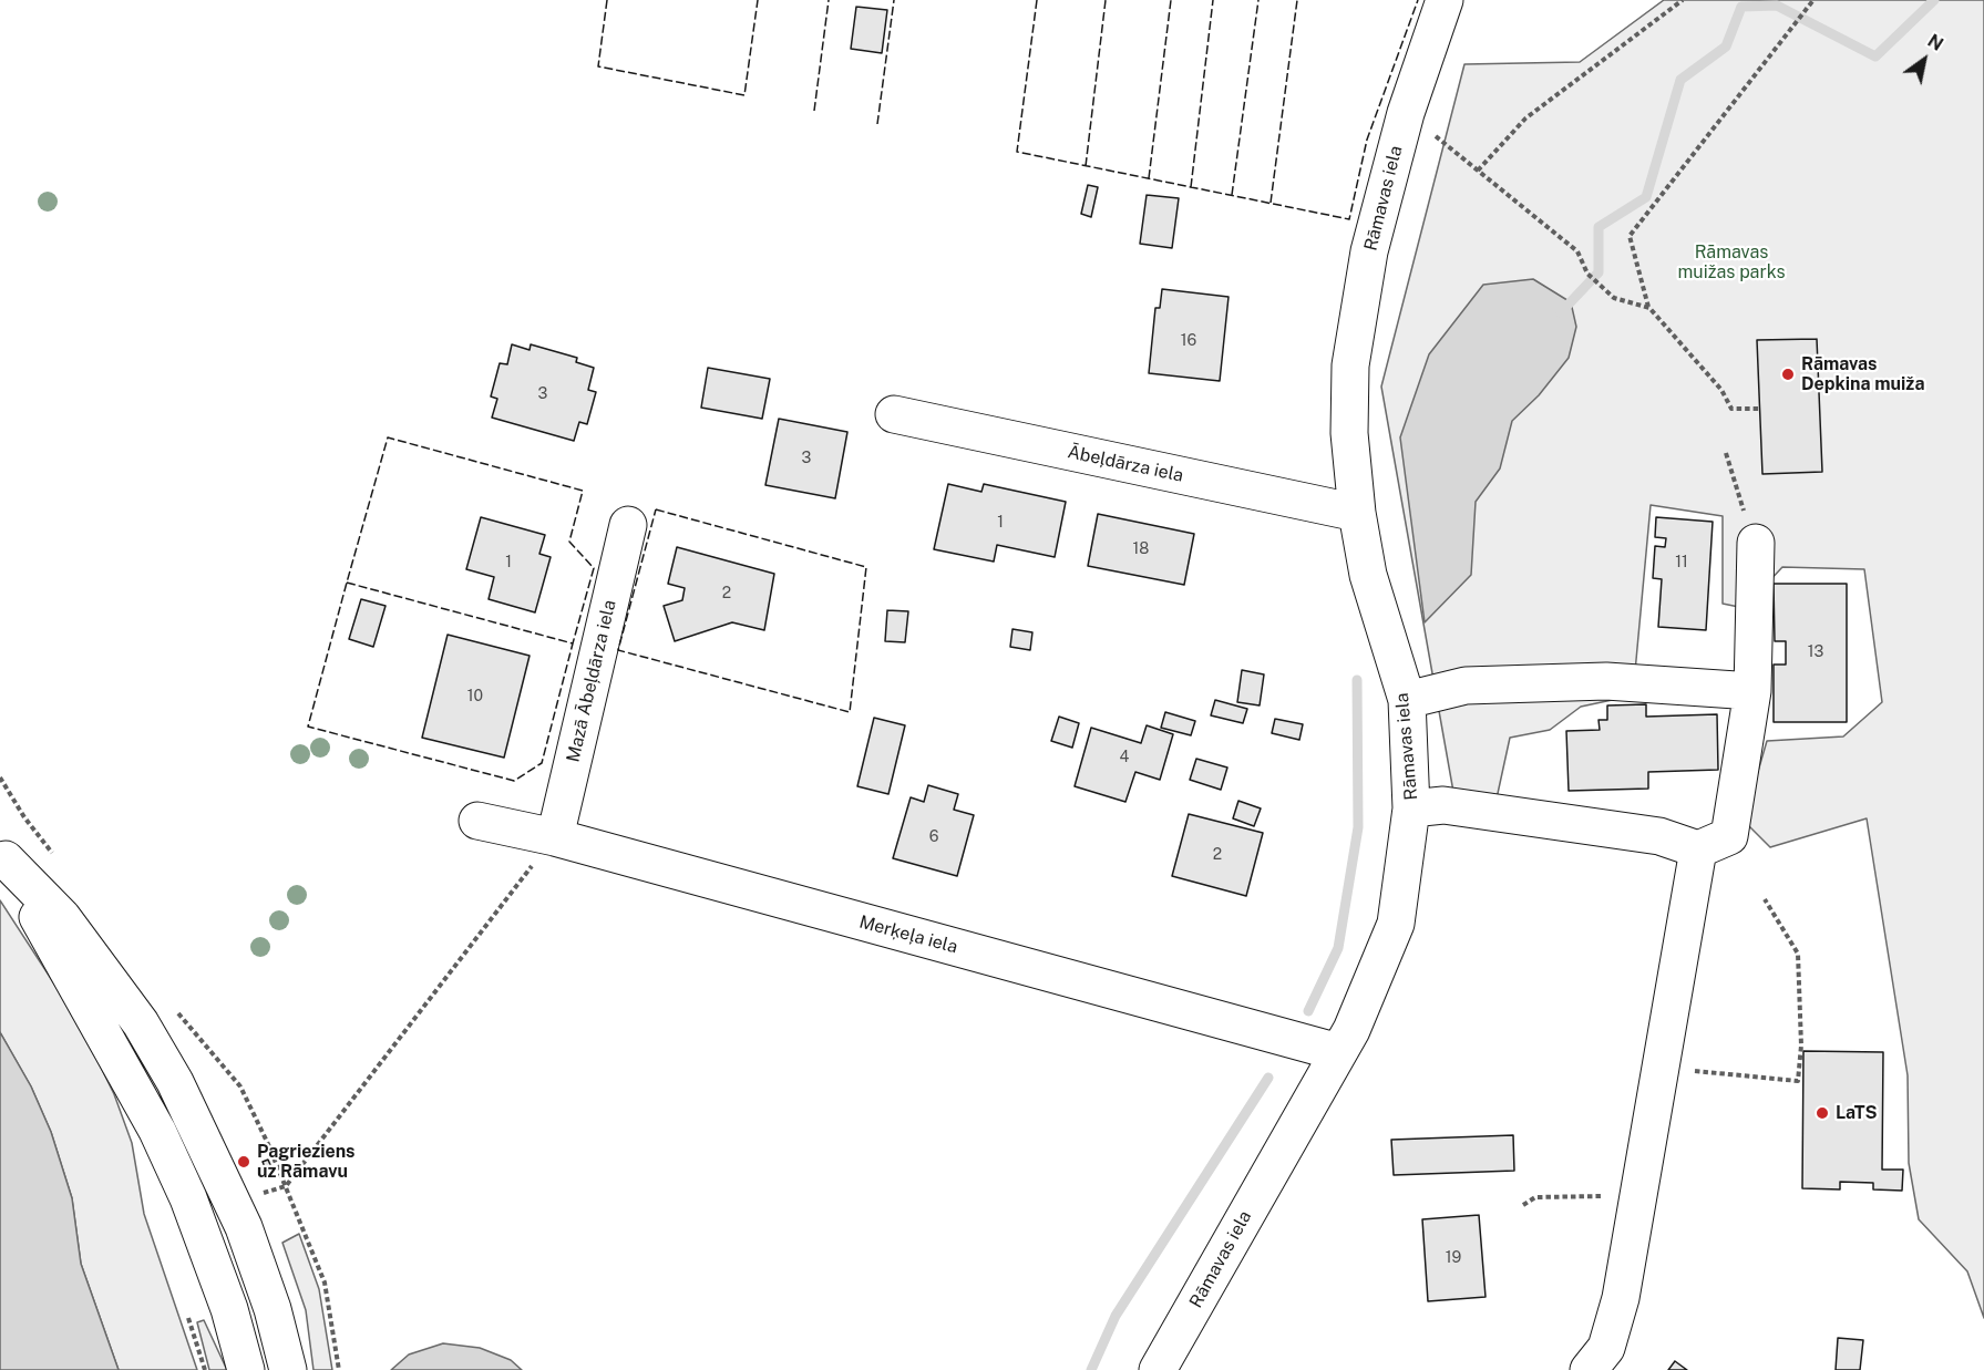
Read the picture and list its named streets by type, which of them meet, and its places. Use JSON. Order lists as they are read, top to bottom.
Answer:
{
  "streets": {
    "street": [
      "Rāmavas iela",
      "Ābeļdārza iela",
      "Mazā Ābeļdārza iela",
      "Merķeļa iela"
    ]
  },
  "crossings": [
    ["Rāmavas iela", "Ābeļdārza iela"],
    ["Rāmavas iela", "Merķeļa iela"],
    ["Mazā Ābeļdārza iela", "Merķeļa iela"]
  ],
  "parks": ["Rāmavas muižas parks"],
  "places": ["Rāmavas Depkina muiža", "LaTS", "Pagrieziens uz Rāmavu"],
  "house_numbers": [
    "16",
    "3",
    "3",
    "1",
    "18",
    "1",
    "11",
    "2",
    "13",
    "10",
    "4",
    "6",
    "2",
    "19"
  ],
  "north": "top right"
}
